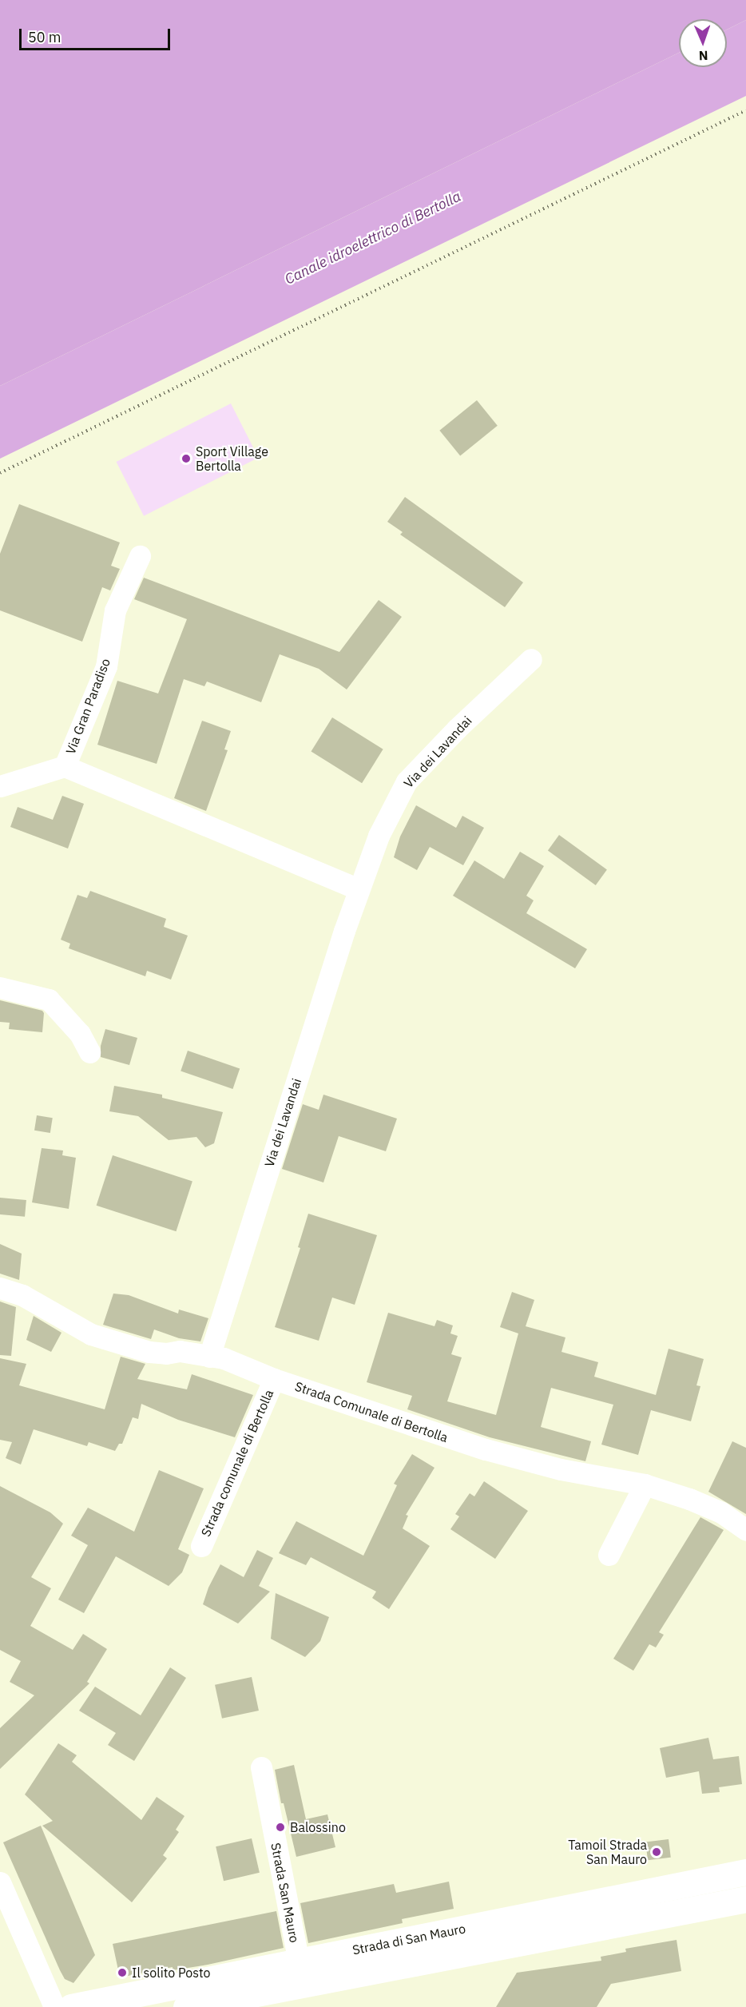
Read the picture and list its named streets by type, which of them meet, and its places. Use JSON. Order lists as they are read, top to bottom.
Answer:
{
  "streets": {
    "main road": ["Strada di San Mauro"],
    "street": [
      "Via Gran Paradiso",
      "Via dei Lavandai",
      "Strada Comunale di Bertolla",
      "Strada comunale di Bertolla",
      "Strada San Mauro"
    ]
  },
  "crossings": [
    ["Via dei Lavandai", "Strada Comunale di Bertolla"],
    ["Strada Comunale di Bertolla", "Strada comunale di Bertolla"],
    ["Strada San Mauro", "Strada di San Mauro"]
  ],
  "water": ["Canale idroelettrico di Bertolla"],
  "places": [
    "Sport Village Bertolla",
    "Balossino",
    "Tamoil Strada San Mauro",
    "Il solito Posto"
  ],
  "scale_bar": "50 m",
  "north": "bottom"
}
